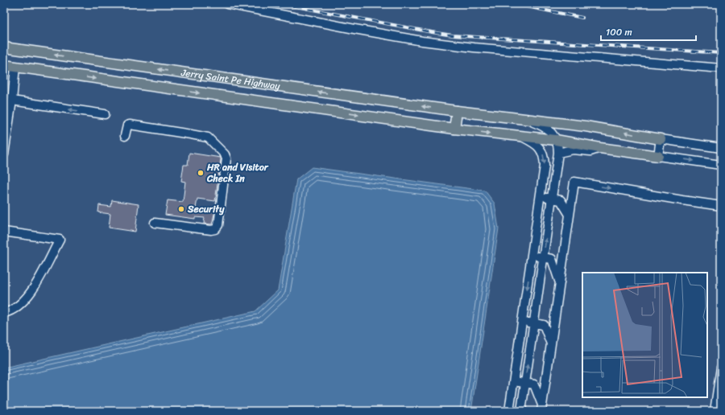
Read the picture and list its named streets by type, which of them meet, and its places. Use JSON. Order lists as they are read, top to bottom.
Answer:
{
  "streets": {
    "main road": ["Jerry Saint Pe Highway"]
  },
  "places": ["HR and Visitor Check In", "Security"],
  "scale_bar": "100 m"
}
